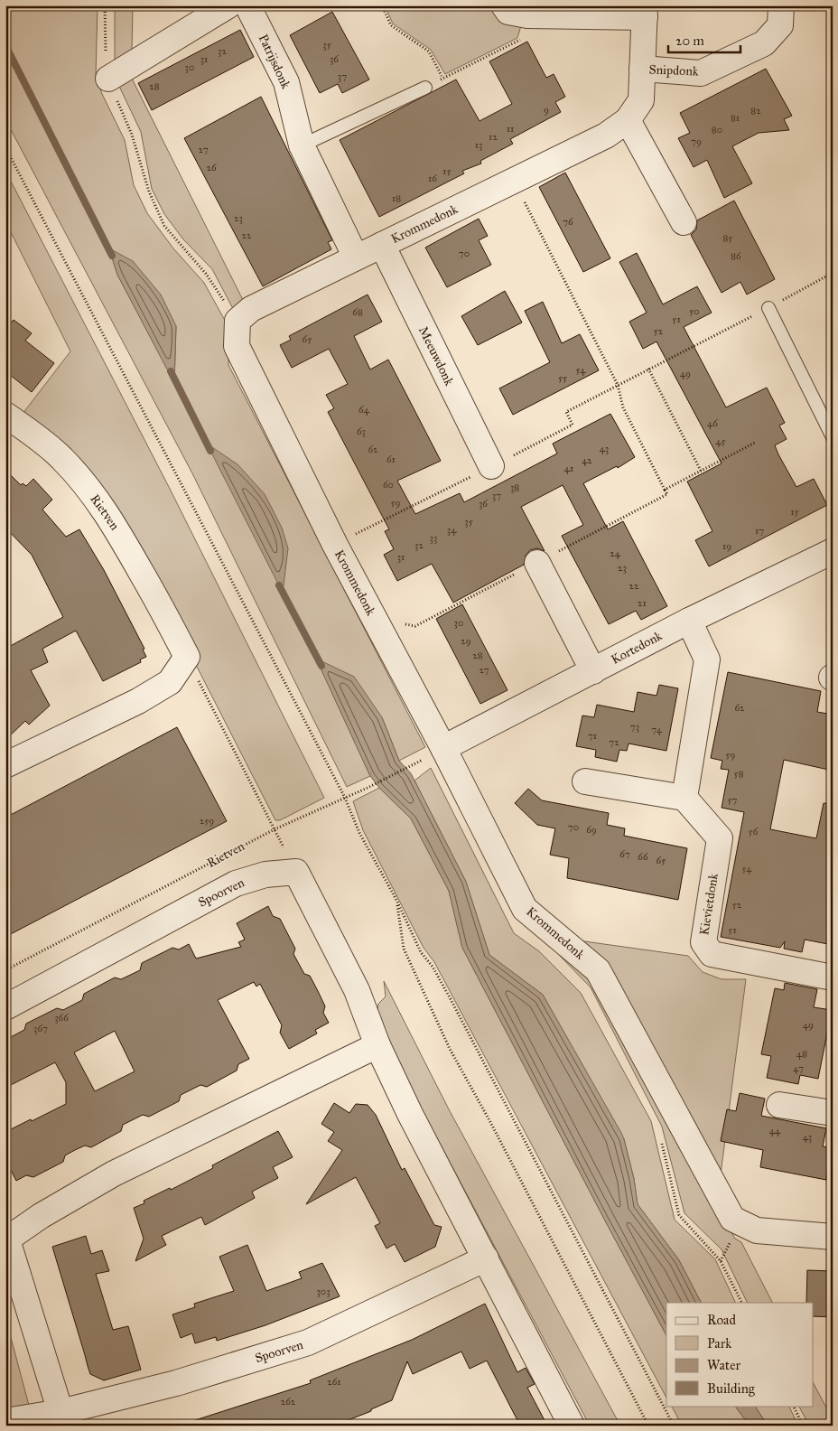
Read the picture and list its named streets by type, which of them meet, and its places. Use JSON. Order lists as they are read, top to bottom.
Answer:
{
  "streets": {
    "street": [
      "Patrijsdonk",
      "Snipdonk",
      "Krommedonk",
      "Meeuwdonk",
      "Rietven",
      "Kortedonk",
      "Spoorven",
      "Kievietdonk"
    ]
  },
  "crossings": [
    ["Patrijsdonk", "Krommedonk"],
    ["Snipdonk", "Krommedonk"],
    ["Krommedonk", "Meeuwdonk"],
    ["Krommedonk", "Kortedonk"]
  ],
  "house_numbers": [
    "35",
    "32",
    "31",
    "36",
    "30",
    "37",
    "28",
    "9",
    "82",
    "81",
    "11",
    "80",
    "12",
    "79",
    "13",
    "27",
    "26",
    "15",
    "16",
    "18",
    "23",
    "76",
    "22",
    "85",
    "70",
    "86",
    "50",
    "68",
    "51",
    "52",
    "65",
    "54",
    "49",
    "55",
    "64",
    "46",
    "63",
    "45",
    "43",
    "62",
    "61",
    "42",
    "41",
    "60",
    "38",
    "37",
    "59",
    "36",
    "15",
    "35",
    "34",
    "17",
    "33",
    "32",
    "19",
    "24",
    "31",
    "23",
    "22",
    "21",
    "30",
    "29",
    "28",
    "27",
    "62",
    "73",
    "74",
    "71",
    "72",
    "59",
    "58",
    "57",
    "259",
    "70",
    "69",
    "56",
    "67",
    "66",
    "65",
    "54",
    "52",
    "51",
    "366",
    "49",
    "367",
    "48",
    "47",
    "44",
    "43",
    "303",
    "261",
    "262"
  ],
  "legend": [
    "Road",
    "Park",
    "Water",
    "Building"
  ],
  "scale_bar": "20 m"
}
